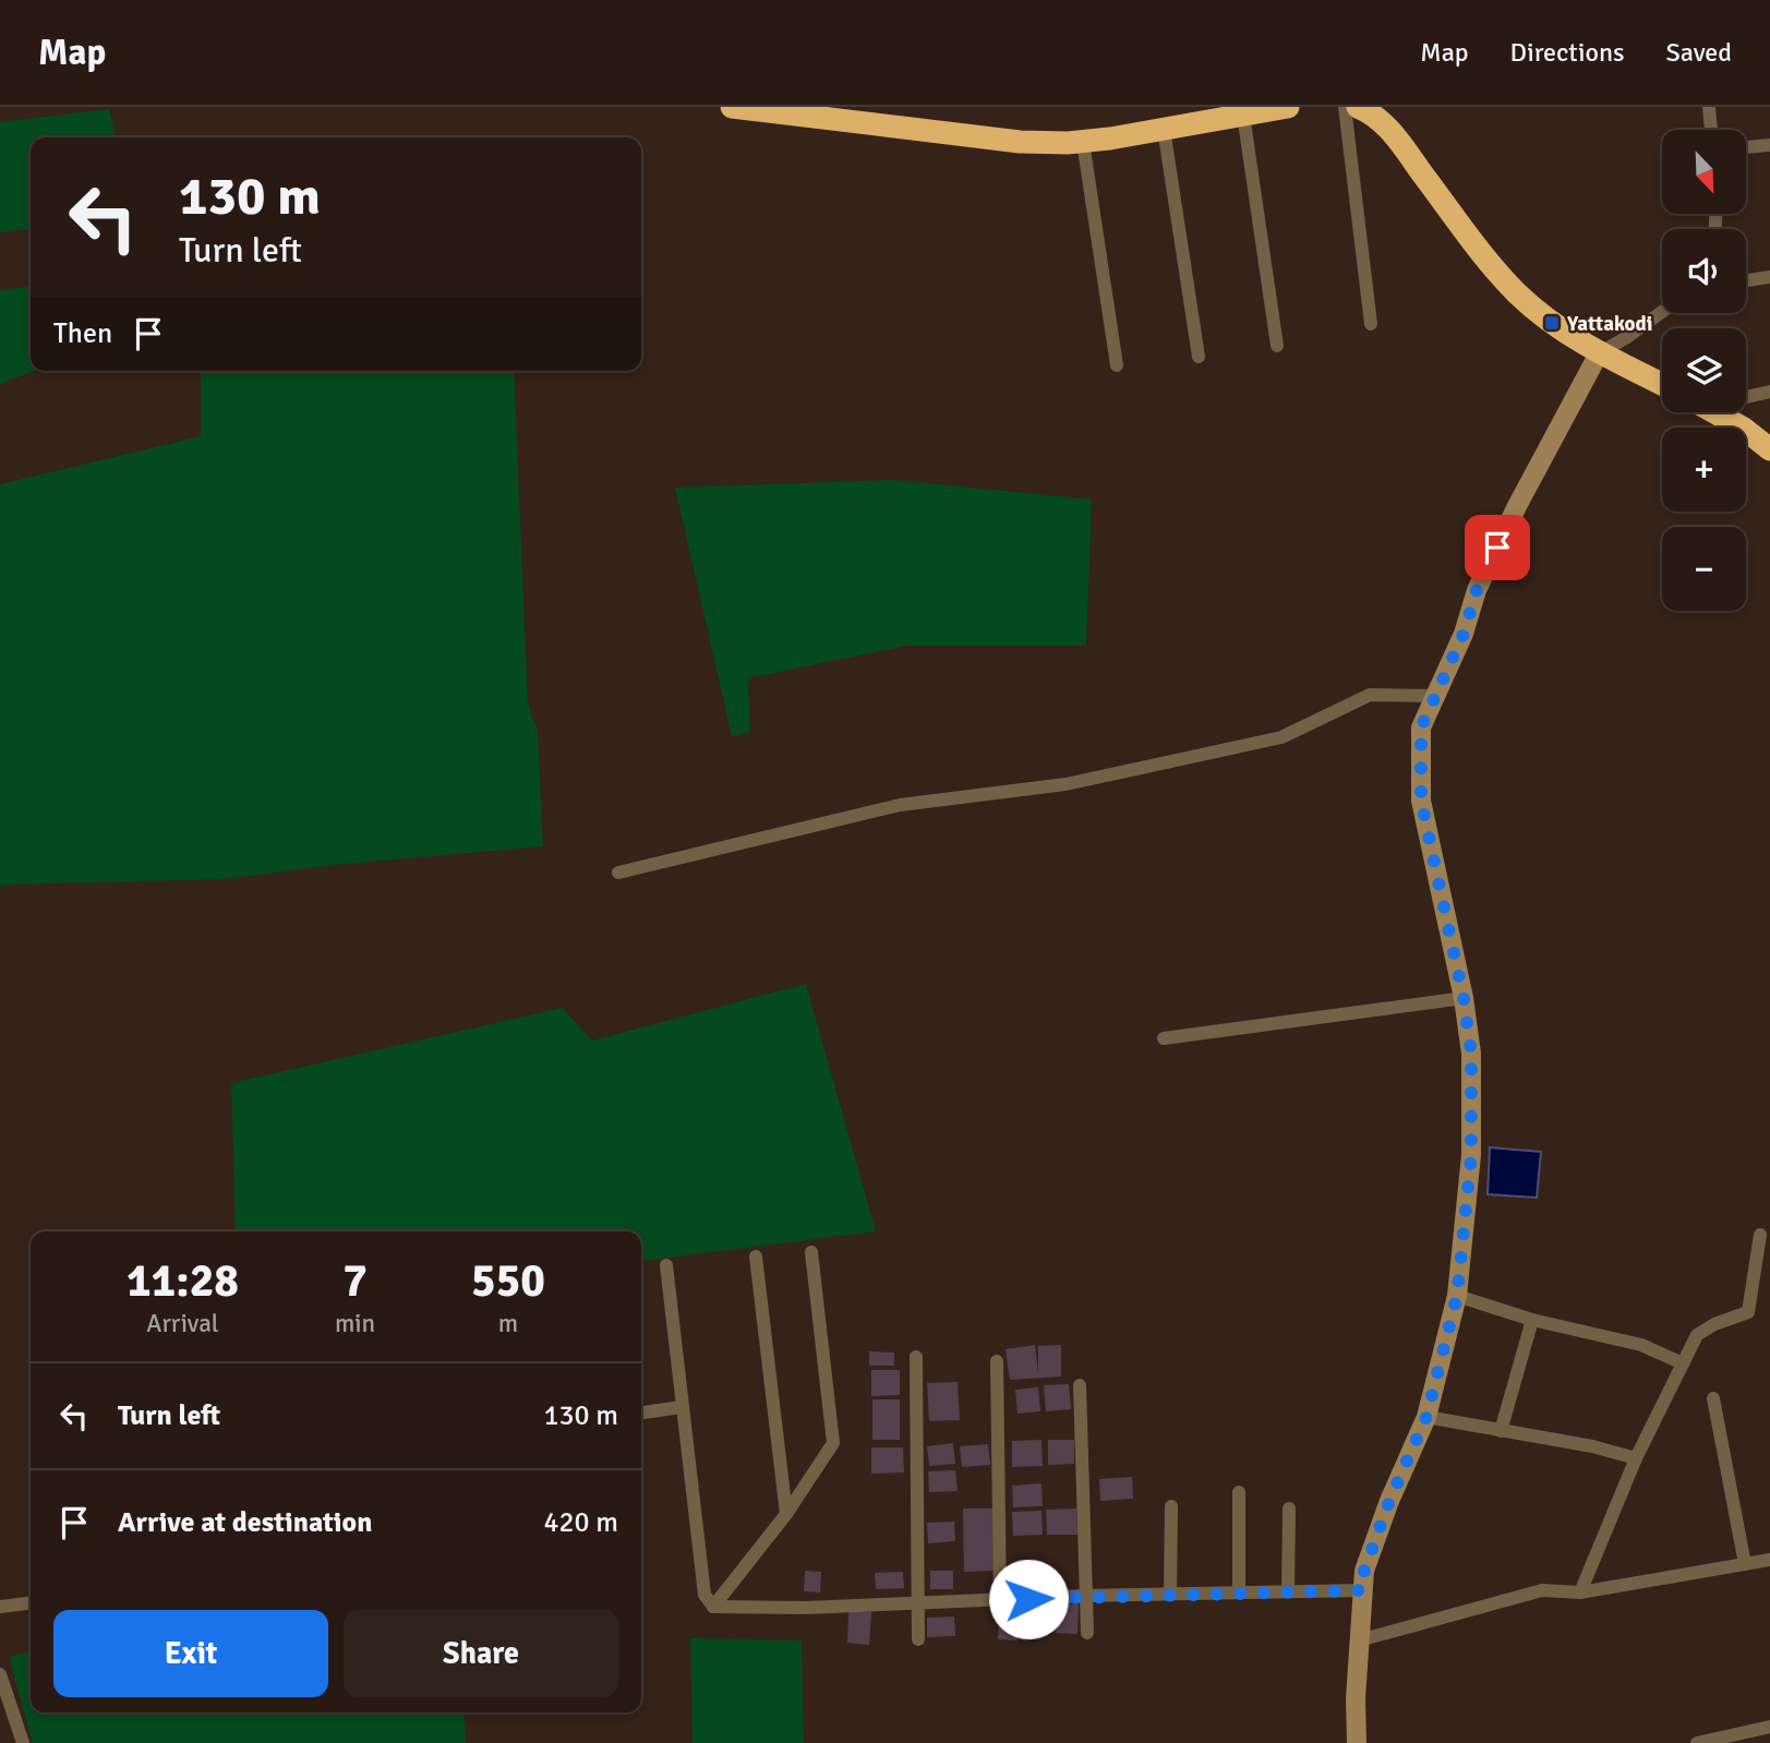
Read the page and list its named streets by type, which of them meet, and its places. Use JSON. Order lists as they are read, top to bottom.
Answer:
{
  "places": {
    "transit": ["Yattakodi"]
  },
  "north": "bottom right",
  "page": {
    "header": "Map",
    "nav": ["Map", "Directions", "Saved"],
    "map_buttons": ["+", "−"],
    "turn": ["130 m", "Turn left"],
    "then": "Then",
    "eta": [
      "11:28",
      "Arrival",
      "7",
      "min",
      "550",
      "m"
    ],
    "list": [
      {
        "name": "Turn left",
        "value": "130 m"
      },
      {
        "name": "Arrive at destination",
        "value": "420 m"
      }
    ],
    "buttons": ["Exit", "Share"]
  }
}
